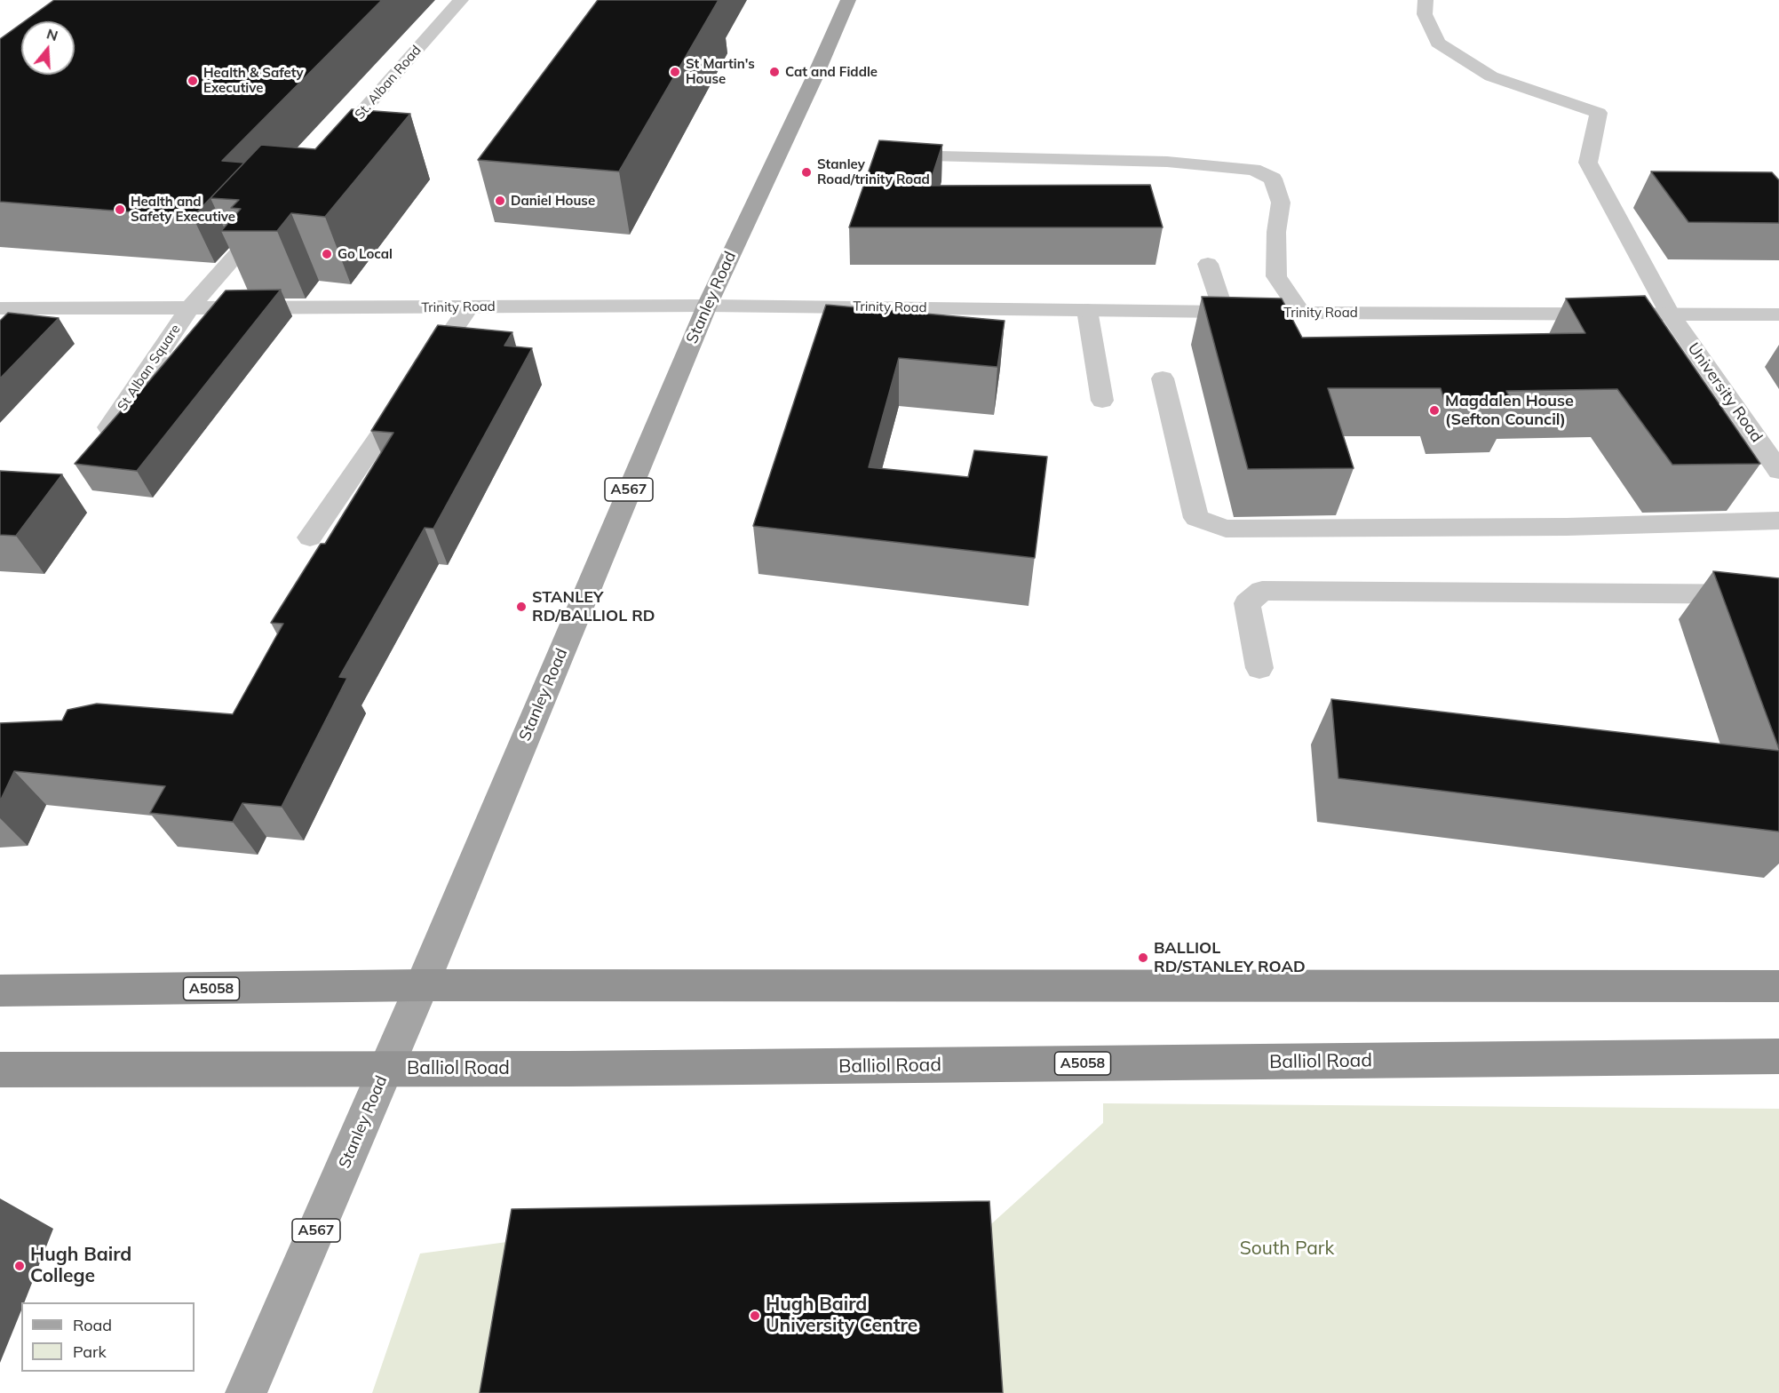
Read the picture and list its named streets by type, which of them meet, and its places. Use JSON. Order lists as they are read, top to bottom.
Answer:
{
  "streets": {
    "highway": ["A5058", "Balliol Road"],
    "main road": ["Stanley Road", "A567"],
    "street": [
      "St. Alban Road",
      "Trinity Road",
      "St Alban Square",
      "University Road"
    ]
  },
  "crossings": [
    ["Stanley Road", "Trinity Road"],
    ["Stanley Road", "A5058"],
    ["Stanley Road", "Balliol Road"],
    ["Trinity Road", "St Alban Square"],
    ["Trinity Road", "University Road"]
  ],
  "parks": ["South Park"],
  "places": [
    "St Martin's House",
    "Cat and Fiddle",
    "Health & Safety Executive",
    "Stanley Road/trinity Road",
    "Daniel House",
    "Health and Safety Executive",
    "Go Local",
    "Magdalen House (Sefton Council)",
    "STANLEY RD/BALLIOL RD",
    "BALLIOL RD/STANLEY ROAD",
    "Hugh Baird College",
    "Hugh Baird University Centre"
  ],
  "legend": ["Road", "Park"],
  "north": "top"
}
